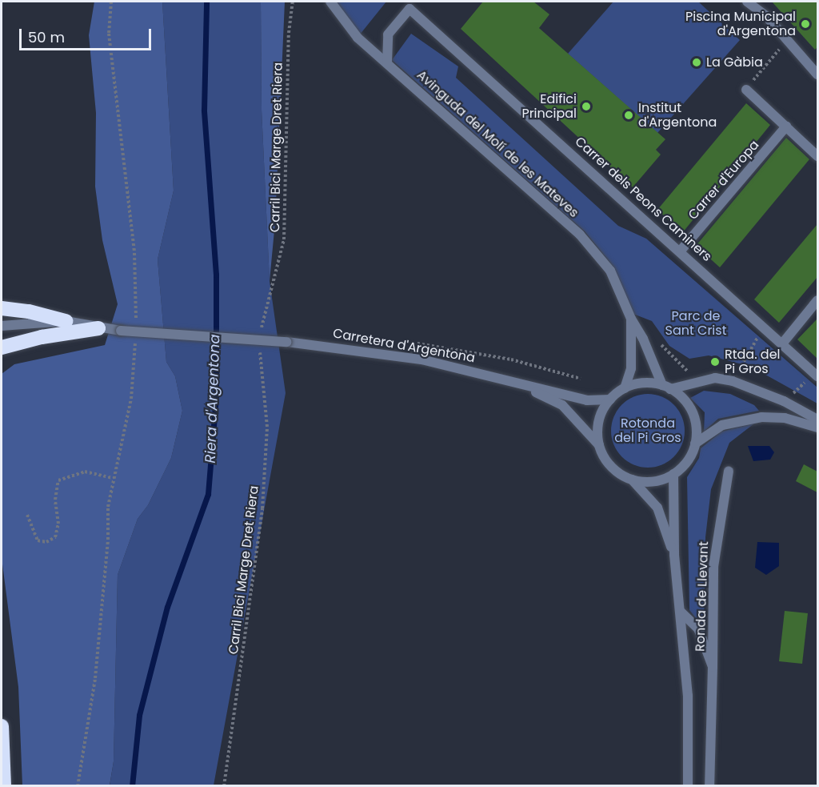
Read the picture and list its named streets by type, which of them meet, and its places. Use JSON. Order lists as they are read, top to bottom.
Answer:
{
  "streets": {
    "street": [
      "Avinguda del Molí de les Mateves",
      "Carrer d'Europa",
      "Carrer dels Peons Caminers",
      "Carretera d'Argentona",
      "Ronda de Llevant"
    ],
    "path": ["Carril Bici Marge Dret Riera"]
  },
  "crossings": [
    ["Avinguda del Molí de les Mateves", "Carrer dels Peons Caminers"],
    ["Carrer d'Europa", "Carrer dels Peons Caminers"]
  ],
  "water": ["Riera d'Argentona"],
  "parks": ["Parc de Sant Crist", "Rotonda del Pi Gros"],
  "places": [
    "Piscina Municipal d'Argentona",
    "La Gàbia",
    "Edifici Principal",
    "Institut d'Argentona",
    "Rtda. del Pi Gros"
  ],
  "scale_bar": "50 m"
}
